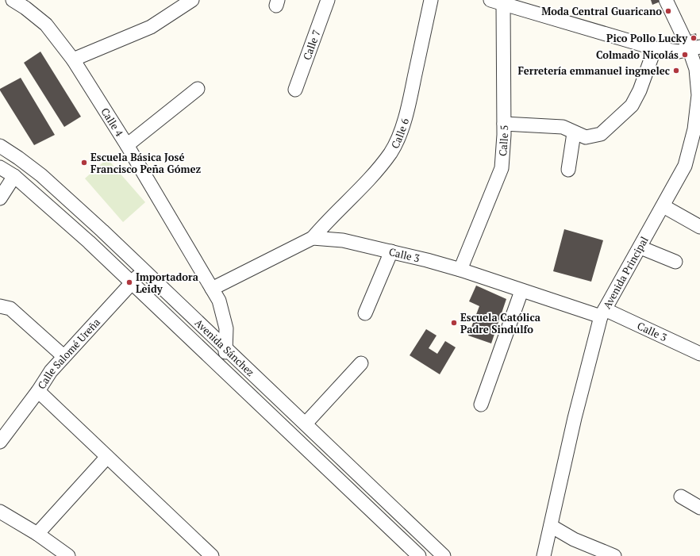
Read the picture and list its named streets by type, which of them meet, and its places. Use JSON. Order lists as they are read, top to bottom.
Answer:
{
  "streets": {
    "street": [
      "Calle 7",
      "Calle 4",
      "Calle 6",
      "Calle 5",
      "Calle 3",
      "Avenida Principal",
      "Avenida Sánchez",
      "Calle Salomé Ureña"
    ]
  },
  "crossings": [
    ["Calle 4", "Avenida Sánchez"],
    ["Calle 6", "Calle 3"],
    ["Calle 5", "Calle 3"],
    ["Calle 3", "Avenida Principal"],
    ["Avenida Sánchez", "Calle Salomé Ureña"]
  ],
  "places": [
    "Moda Central Guaricano",
    "Pico Pollo Lucky",
    "Colmado Nicolás",
    "Ferretería emmanuel ingmelec",
    "Escuela Básica José Francisco Peña Gómez",
    "Importadora Leidy",
    "Escuela Católica Padre Sindulfo"
  ]
}
